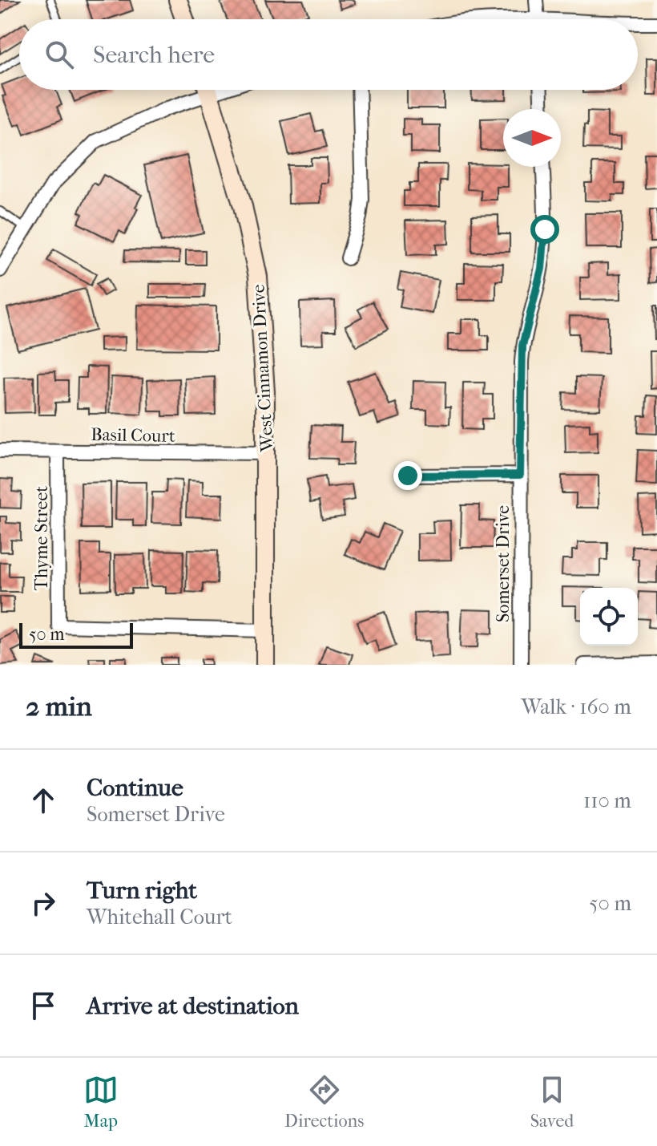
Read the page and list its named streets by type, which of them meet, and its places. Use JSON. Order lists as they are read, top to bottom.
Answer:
{
  "streets": {
    "main road": ["West Cinnamon Drive"],
    "street": ["Basil Court", "Thyme Street", "Somerset Drive"]
  },
  "crossings": [
    ["West Cinnamon Drive", "Basil Court"],
    ["West Cinnamon Drive", "Thyme Street"],
    ["Basil Court", "Thyme Street"]
  ],
  "scale_bar": "50 m",
  "north": "right",
  "page": {
    "search": "Search here",
    "scale": "50 m",
    "heading": ["2 min", "Walk · 160 m"],
    "list": [
      ["Continue", "Somerset Drive", "110 m"],
      ["Turn right", "Whitehall Court", "50 m"],
      "Arrive at destination"
    ],
    "nav": ["Map", "Directions", "Saved"]
  }
}
